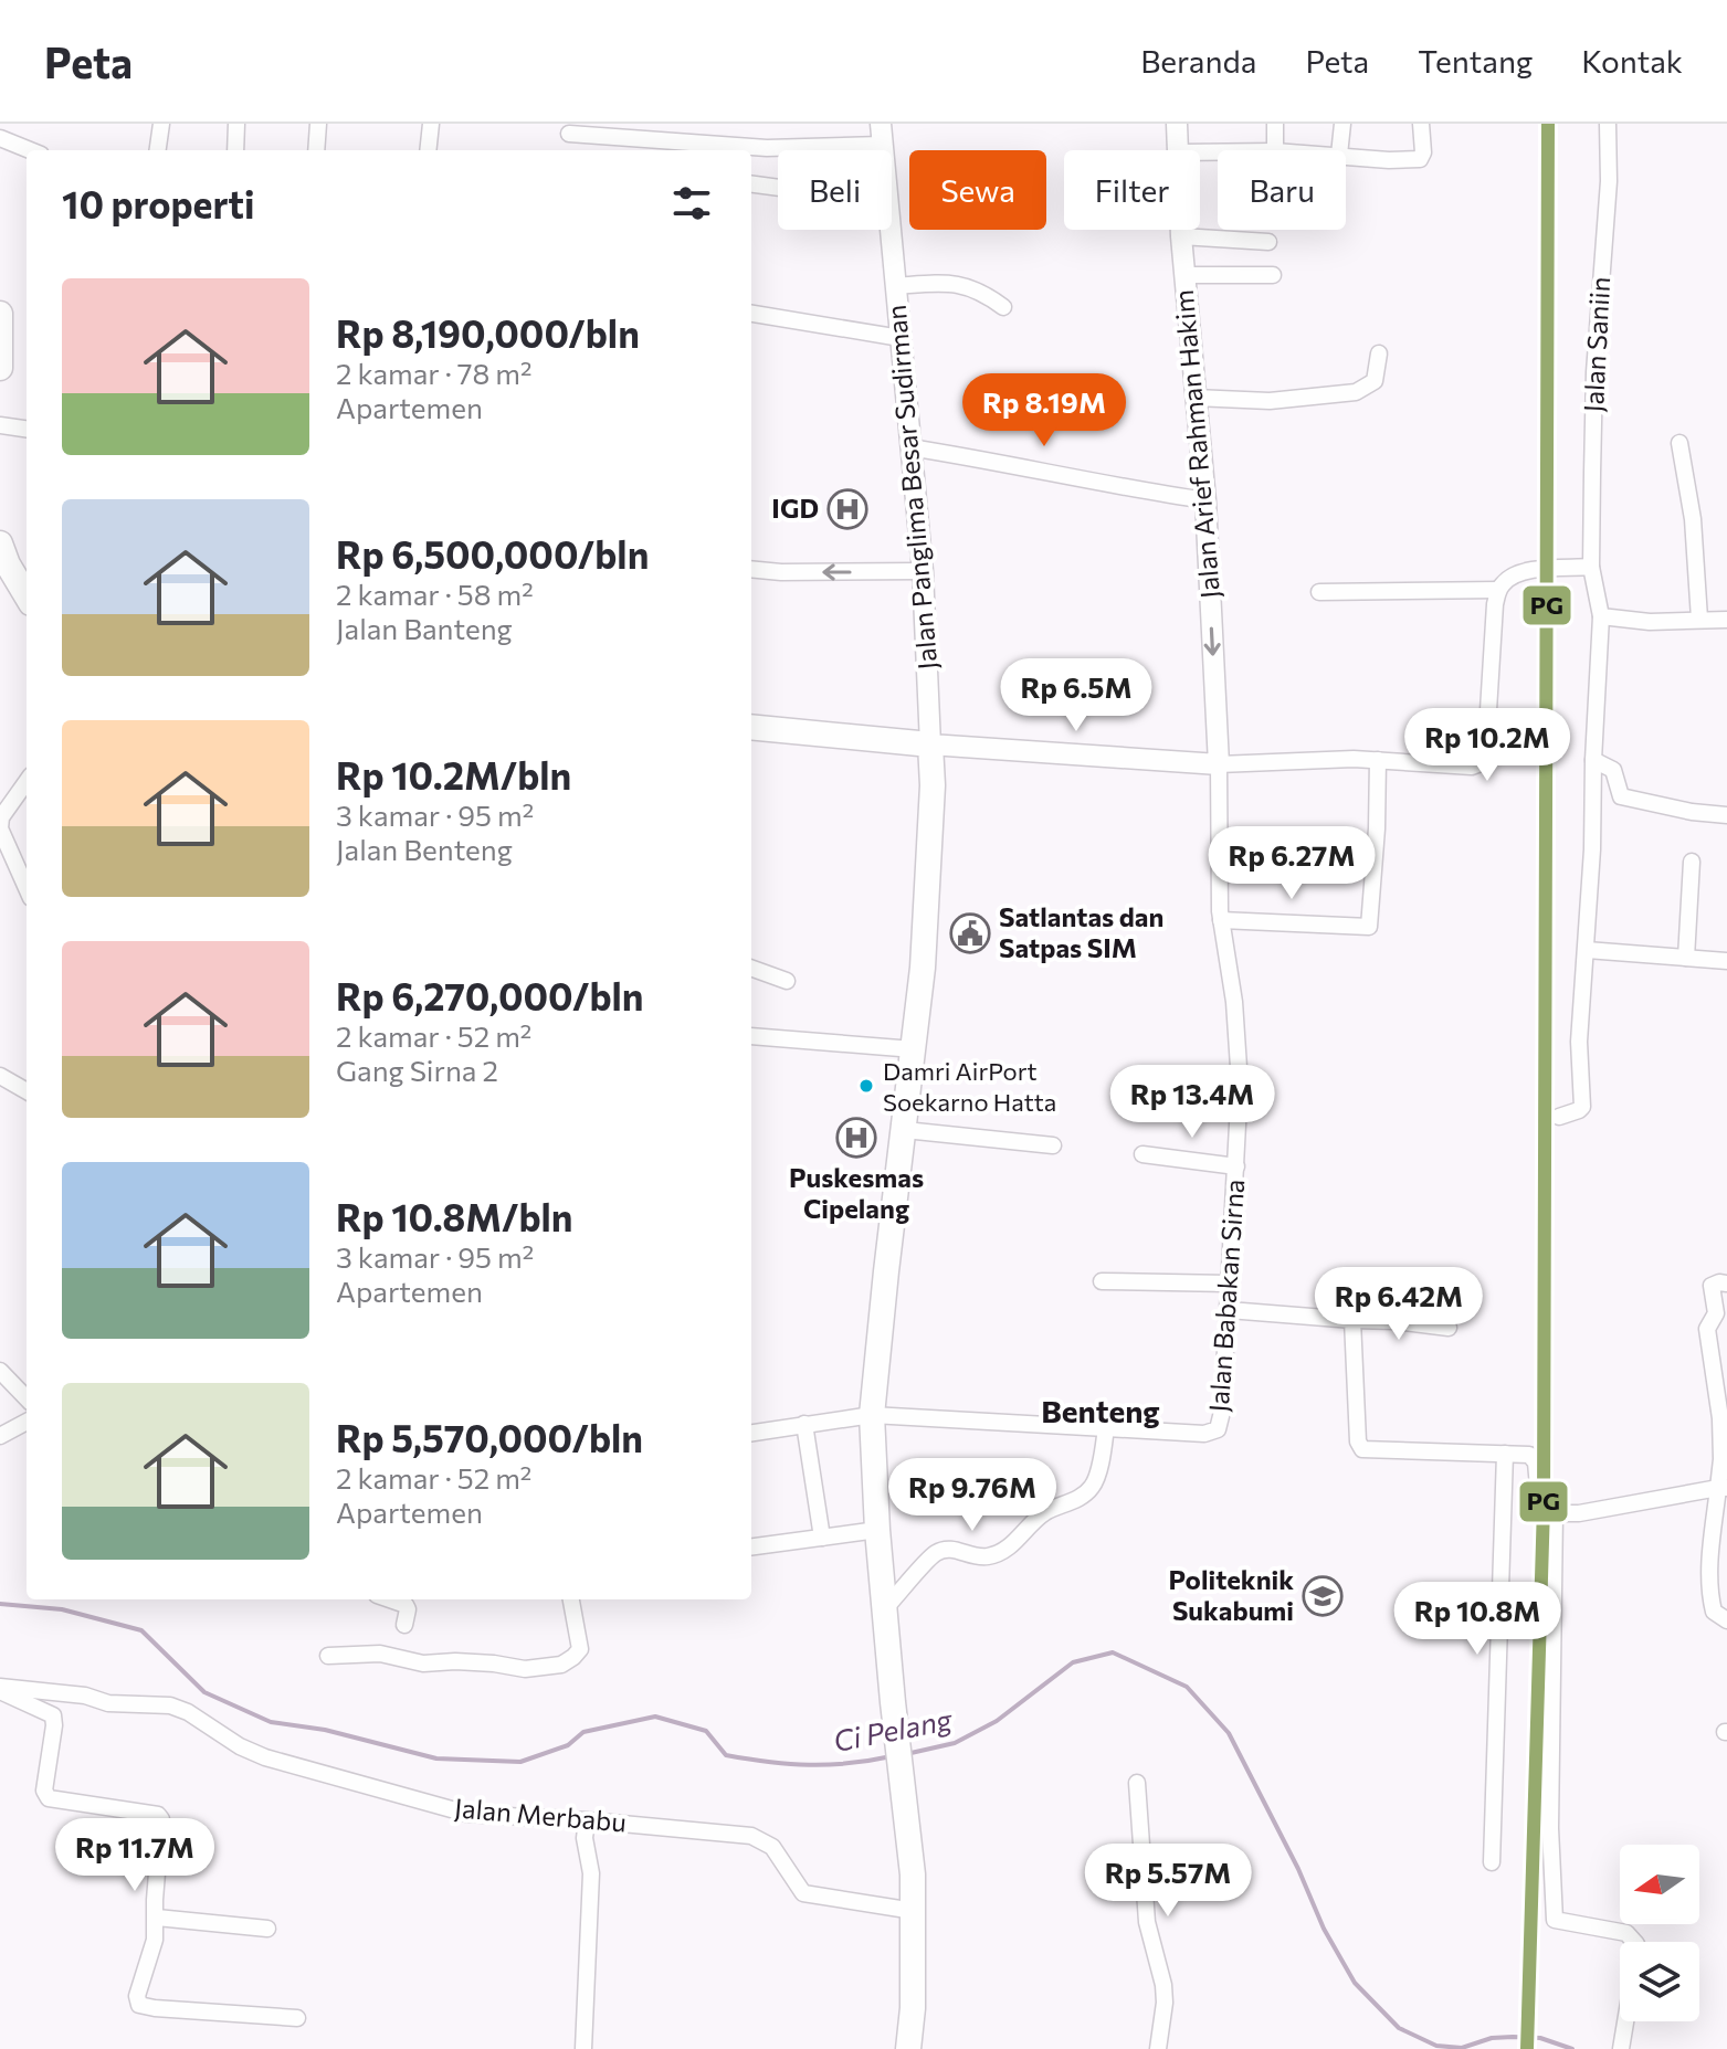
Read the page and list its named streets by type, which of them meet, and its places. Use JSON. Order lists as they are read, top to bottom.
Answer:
{
  "streets": {
    "main road": ["Jalan Arief Rahman Hakim", "Jalan Panglima Besar Sudirman"],
    "street": ["Jalan Saniin", "Jalan Babakan Sirna", "Jalan Merbabu"]
  },
  "crossings": [
    ["Jalan Arief Rahman Hakim", "Jalan Babakan Sirna"]
  ],
  "one_way": ["Jalan Arief Rahman Hakim"],
  "districts": ["Benteng"],
  "water": ["Ci Pelang"],
  "places": {
    "hospital": ["IGD", "Puskesmas Cipelang"],
    "public building": ["Satlantas dan Satpas SIM"],
    "other": ["Damri AirPort Soekarno Hatta"],
    "school or university": ["Politeknik Sukabumi"]
  },
  "lines": ["transit line PG"],
  "north": "left",
  "page": {
    "header": "Peta",
    "nav": [
      "Beranda",
      "Peta",
      "Tentang",
      "Kontak"
    ],
    "chip": [
      "Beli",
      "Sewa",
      "Filter",
      "Baru"
    ],
    "heading": "10 properti",
    "list": [
      {
        "name": "Rp 8,190,000/bln",
        "note": "2 kamar · 78 m² · Apartemen"
      },
      {
        "name": "Rp 6,500,000/bln",
        "note": "2 kamar · 58 m² · Jalan Banteng"
      },
      {
        "name": "Rp 10.2M/bln",
        "note": "3 kamar · 95 m² · Jalan Benteng"
      },
      {
        "name": "Rp 6,270,000/bln",
        "note": "2 kamar · 52 m² · Gang Sirna 2"
      },
      {
        "name": "Rp 10.8M/bln",
        "note": "3 kamar · 95 m² · Apartemen"
      },
      {
        "name": "Rp 5,570,000/bln",
        "note": "2 kamar · 52 m² · Apartemen"
      }
    ],
    "price": [
      "Rp 8.19M",
      "Rp 6.5M",
      "Rp 10.2M",
      "Rp 6.27M",
      "Rp 13.4M",
      "Rp 6.42M",
      "Rp 9.76M",
      "Rp 10.8M",
      "Rp 11.7M",
      "Rp 5.57M"
    ]
  }
}
